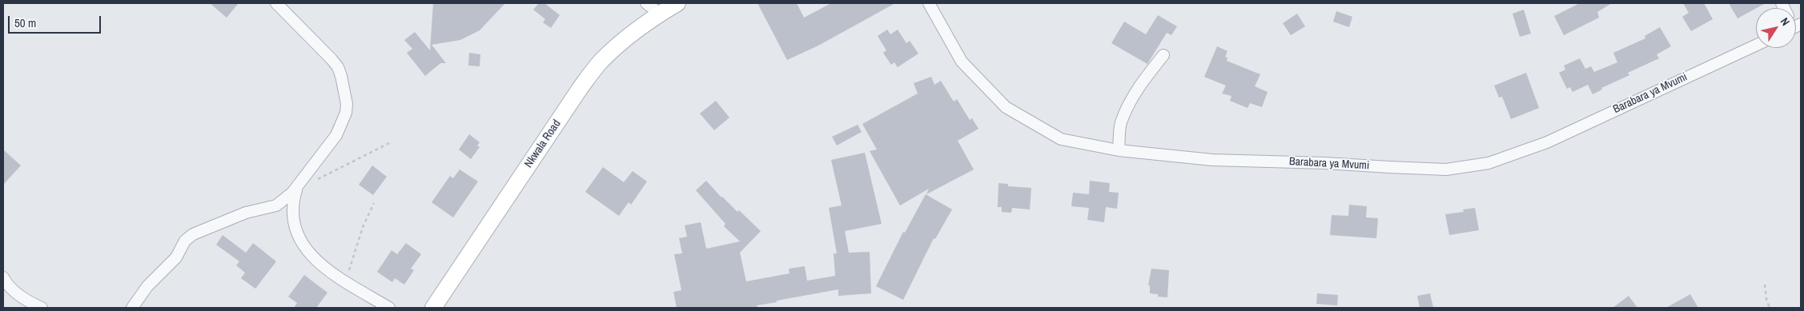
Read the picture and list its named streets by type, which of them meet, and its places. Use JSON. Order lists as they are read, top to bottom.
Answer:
{
  "streets": {
    "street": ["Barabara ya Mvumi", "Nkwala Road"]
  },
  "scale_bar": "50 m",
  "north": "top right"
}
